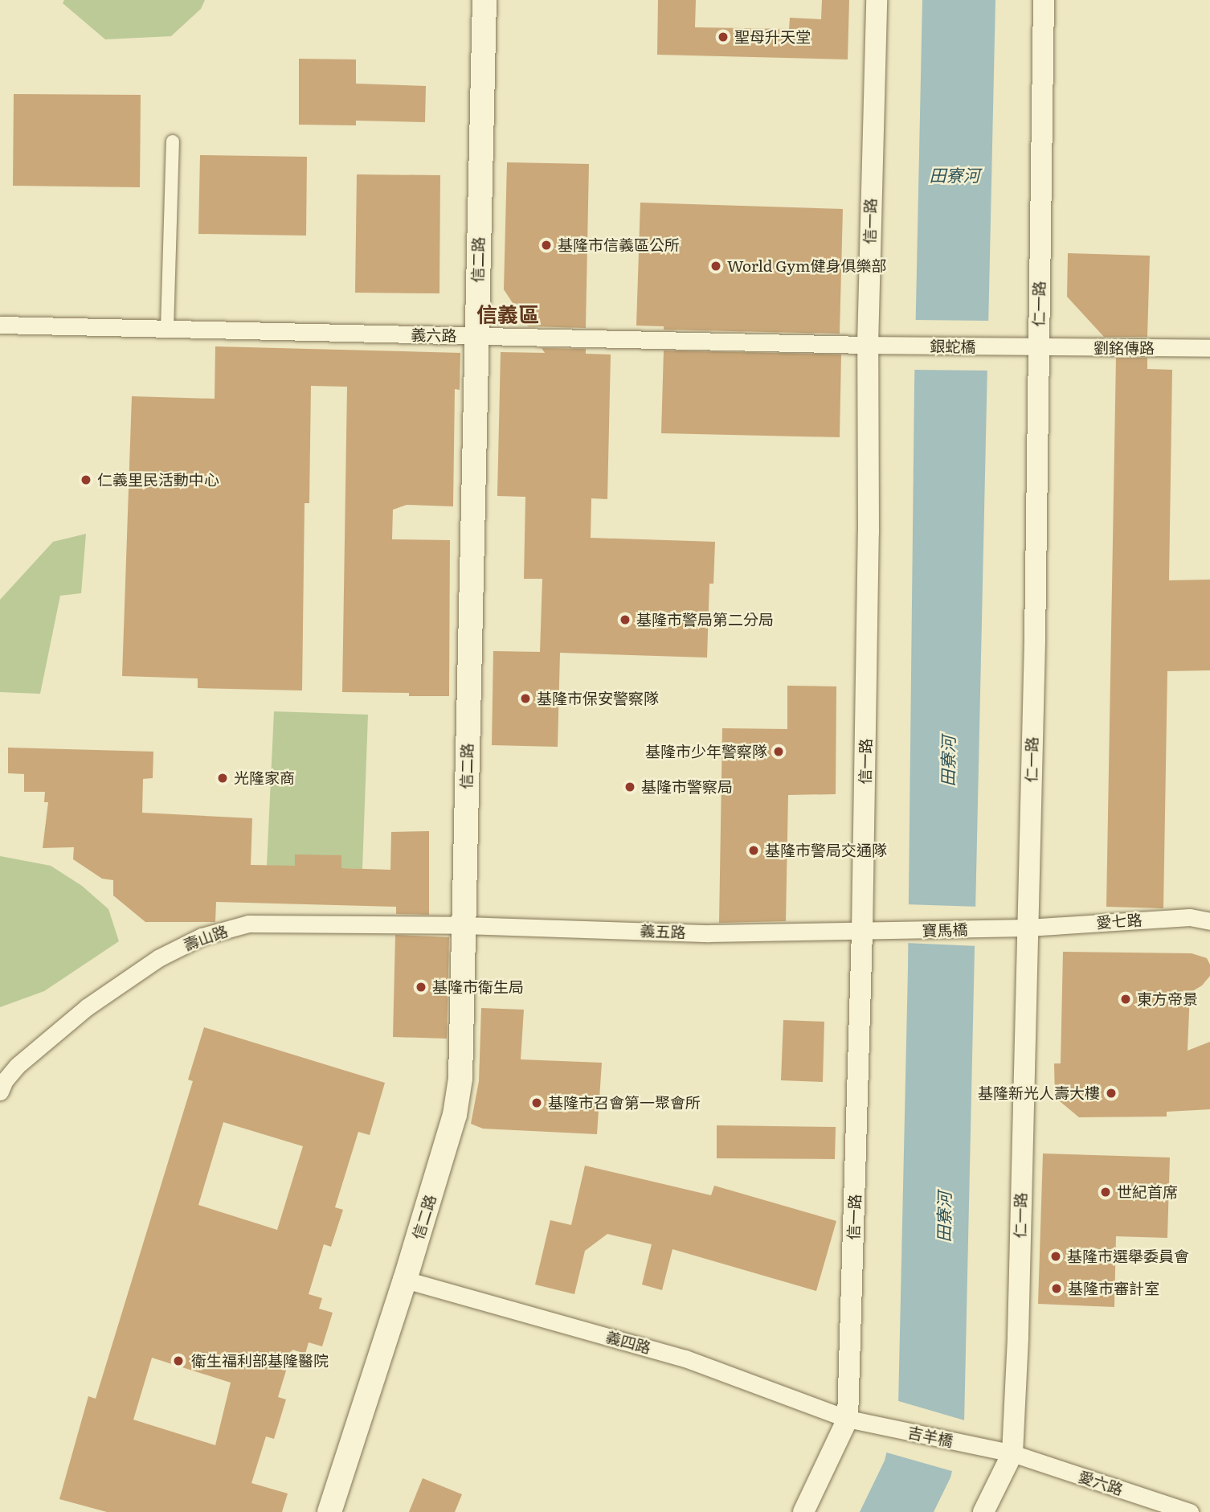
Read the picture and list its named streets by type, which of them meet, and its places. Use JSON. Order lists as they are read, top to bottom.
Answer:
{
  "streets": {
    "main road": ["信二路"],
    "street": [
      "信一路",
      "仁一路",
      "義六路",
      "銀蛇橋",
      "劉銘傳路",
      "愛七路",
      "寶馬橋",
      "義五路",
      "壽山路",
      "義四路",
      "吉羊橋",
      "愛六路"
    ]
  },
  "crossings": [
    ["信一路", "義六路"],
    ["信一路", "銀蛇橋"],
    ["信一路", "寶馬橋"],
    ["信一路", "義五路"],
    ["信一路", "義四路"],
    ["信一路", "吉羊橋"],
    ["信二路", "義六路"],
    ["信二路", "義五路"],
    ["信二路", "壽山路"],
    ["信二路", "義四路"],
    ["仁一路", "銀蛇橋"],
    ["仁一路", "劉銘傳路"],
    ["仁一路", "愛七路"],
    ["仁一路", "寶馬橋"],
    ["仁一路", "吉羊橋"],
    ["仁一路", "愛六路"],
    ["義六路", "銀蛇橋"],
    ["銀蛇橋", "劉銘傳路"],
    ["愛七路", "寶馬橋"],
    ["寶馬橋", "義五路"],
    ["義五路", "壽山路"],
    ["義四路", "吉羊橋"],
    ["吉羊橋", "愛六路"]
  ],
  "districts": ["信義區"],
  "water": ["田寮河"],
  "places": [
    "聖母升天堂",
    "基隆市信義區公所",
    "World Gym健身俱樂部",
    "仁義里民活動中心",
    "基隆市警局第二分局",
    "基隆市保安警察隊",
    "基隆市少年警察隊",
    "光隆家商",
    "基隆市警察局",
    "基隆市警局交通隊",
    "基隆市衛生局",
    "東方帝景",
    "基隆新光人壽大樓",
    "基隆市召會第一聚會所",
    "世紀首席",
    "基隆市選舉委員會",
    "基隆市審計室",
    "衛生福利部基隆醫院"
  ]
}
